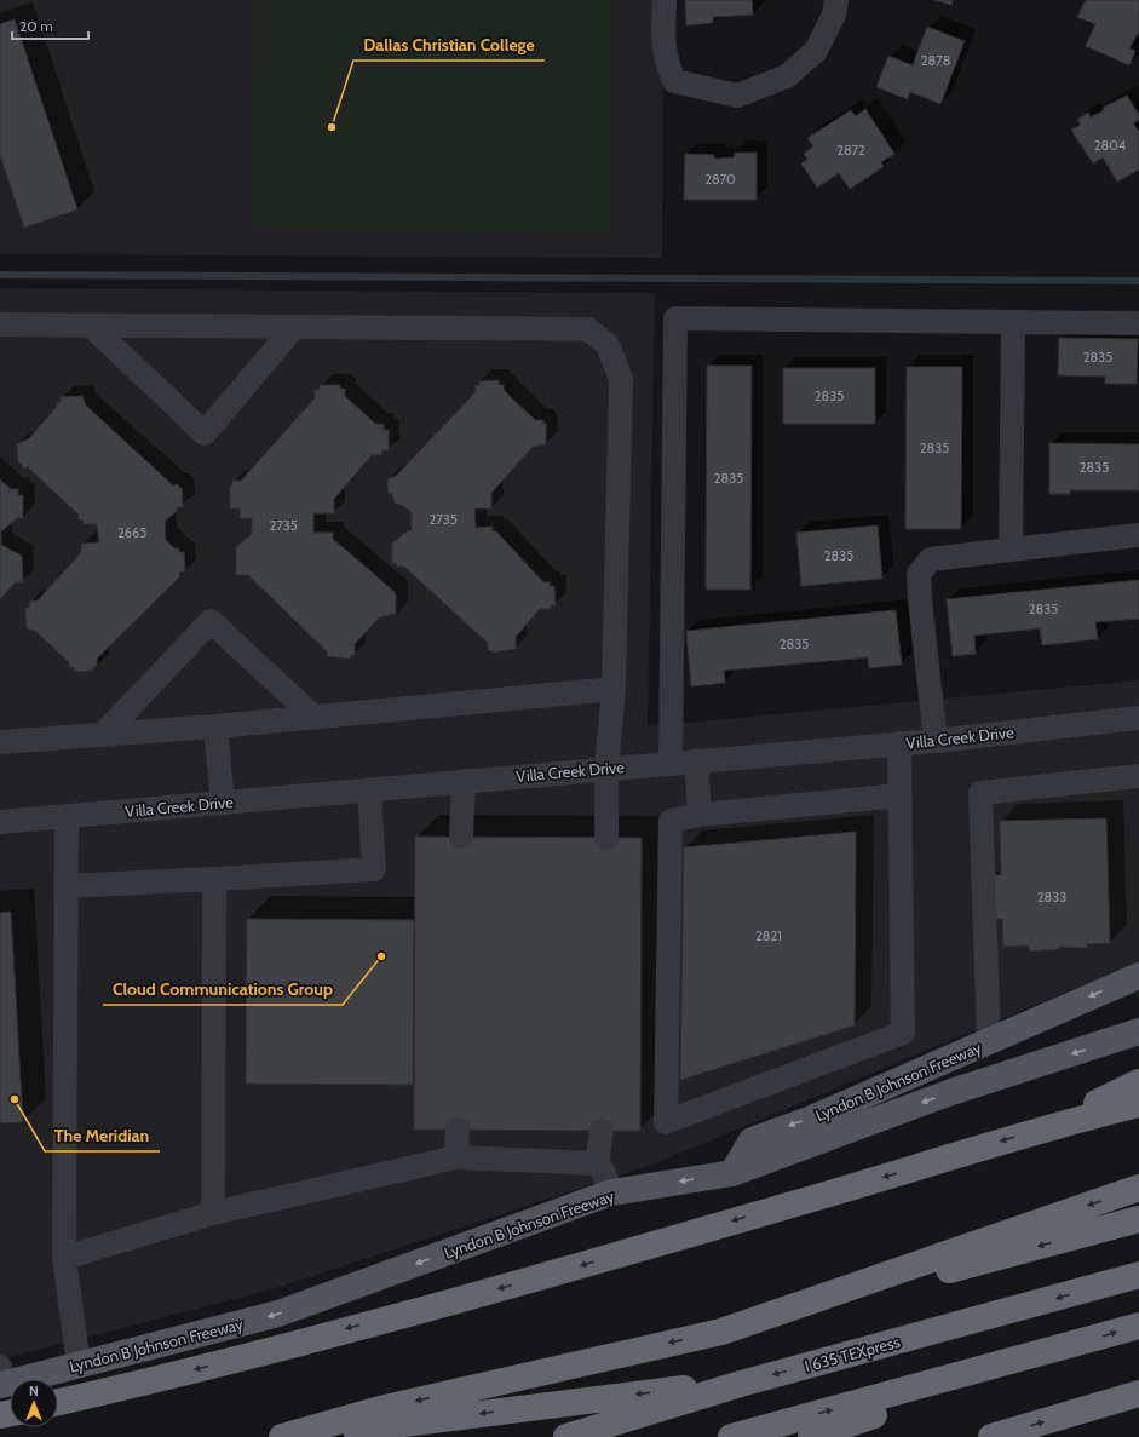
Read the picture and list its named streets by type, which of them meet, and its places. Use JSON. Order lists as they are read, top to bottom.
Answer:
{
  "streets": {
    "highway": ["I 635 TEXpress"],
    "main road": ["Lyndon B Johnson Freeway"],
    "street": ["Villa Creek Drive"]
  },
  "places": ["Dallas Christian College", "Cloud Communications Group", "The Meridian"],
  "house_numbers": [
    "2878",
    "2804",
    "2872",
    "2870",
    "2835",
    "2835",
    "2835",
    "2835",
    "2835",
    "2735",
    "2735",
    "2665",
    "2835",
    "2835",
    "2835",
    "2833",
    "2821"
  ],
  "scale_bar": "20 m",
  "north": "top"
}
